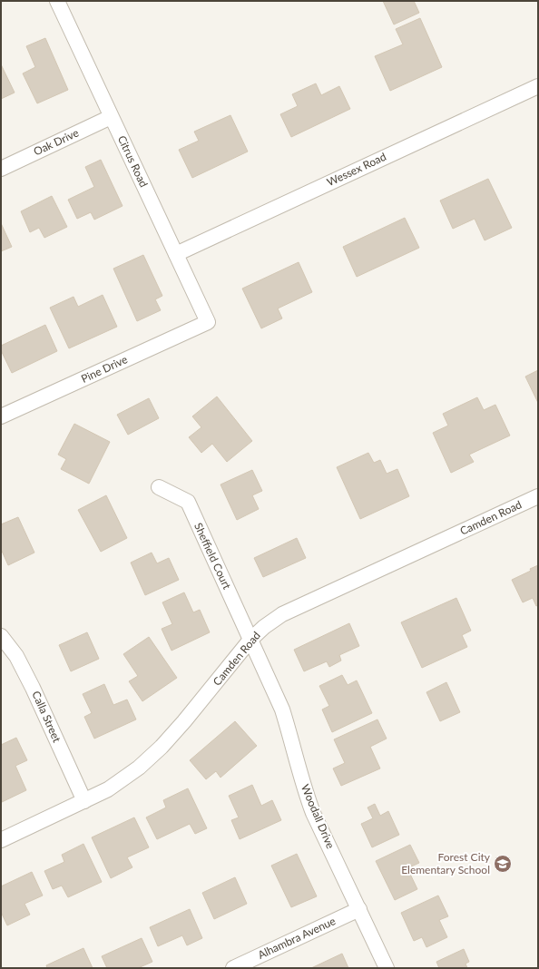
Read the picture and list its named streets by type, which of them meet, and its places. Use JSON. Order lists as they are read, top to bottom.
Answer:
{
  "streets": {
    "street": [
      "Oak Drive",
      "Citrus Road",
      "Wessex Road",
      "Pine Drive",
      "Camden Road",
      "Sheffield Court",
      "Calla Street",
      "Woodall Drive",
      "Alhambra Avenue"
    ]
  },
  "crossings": [
    ["Oak Drive", "Citrus Road"],
    ["Citrus Road", "Wessex Road"],
    ["Citrus Road", "Pine Drive"],
    ["Camden Road", "Sheffield Court"],
    ["Camden Road", "Calla Street"],
    ["Camden Road", "Woodall Drive"],
    ["Sheffield Court", "Woodall Drive"],
    ["Woodall Drive", "Alhambra Avenue"]
  ],
  "places": {
    "school or university": ["Forest City Elementary School"]
  }
}
